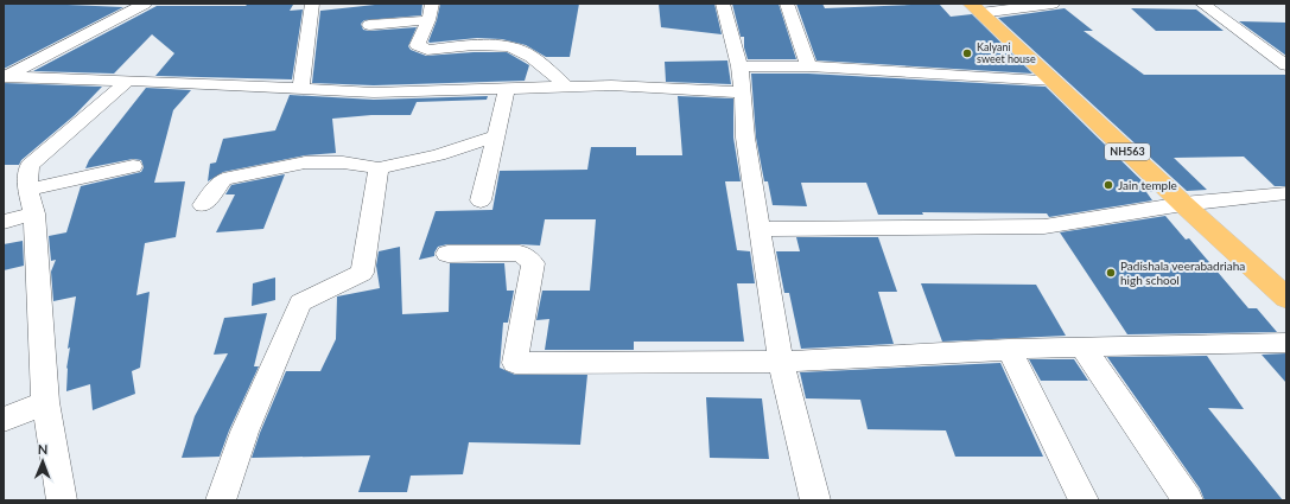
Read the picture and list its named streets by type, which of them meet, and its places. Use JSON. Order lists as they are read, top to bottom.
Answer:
{
  "streets": {
    "highway": ["NH563"]
  },
  "places": ["Kalyani sweet house", "Jain temple", "Padishala veerabadriaha high school"],
  "north": "top"
}
